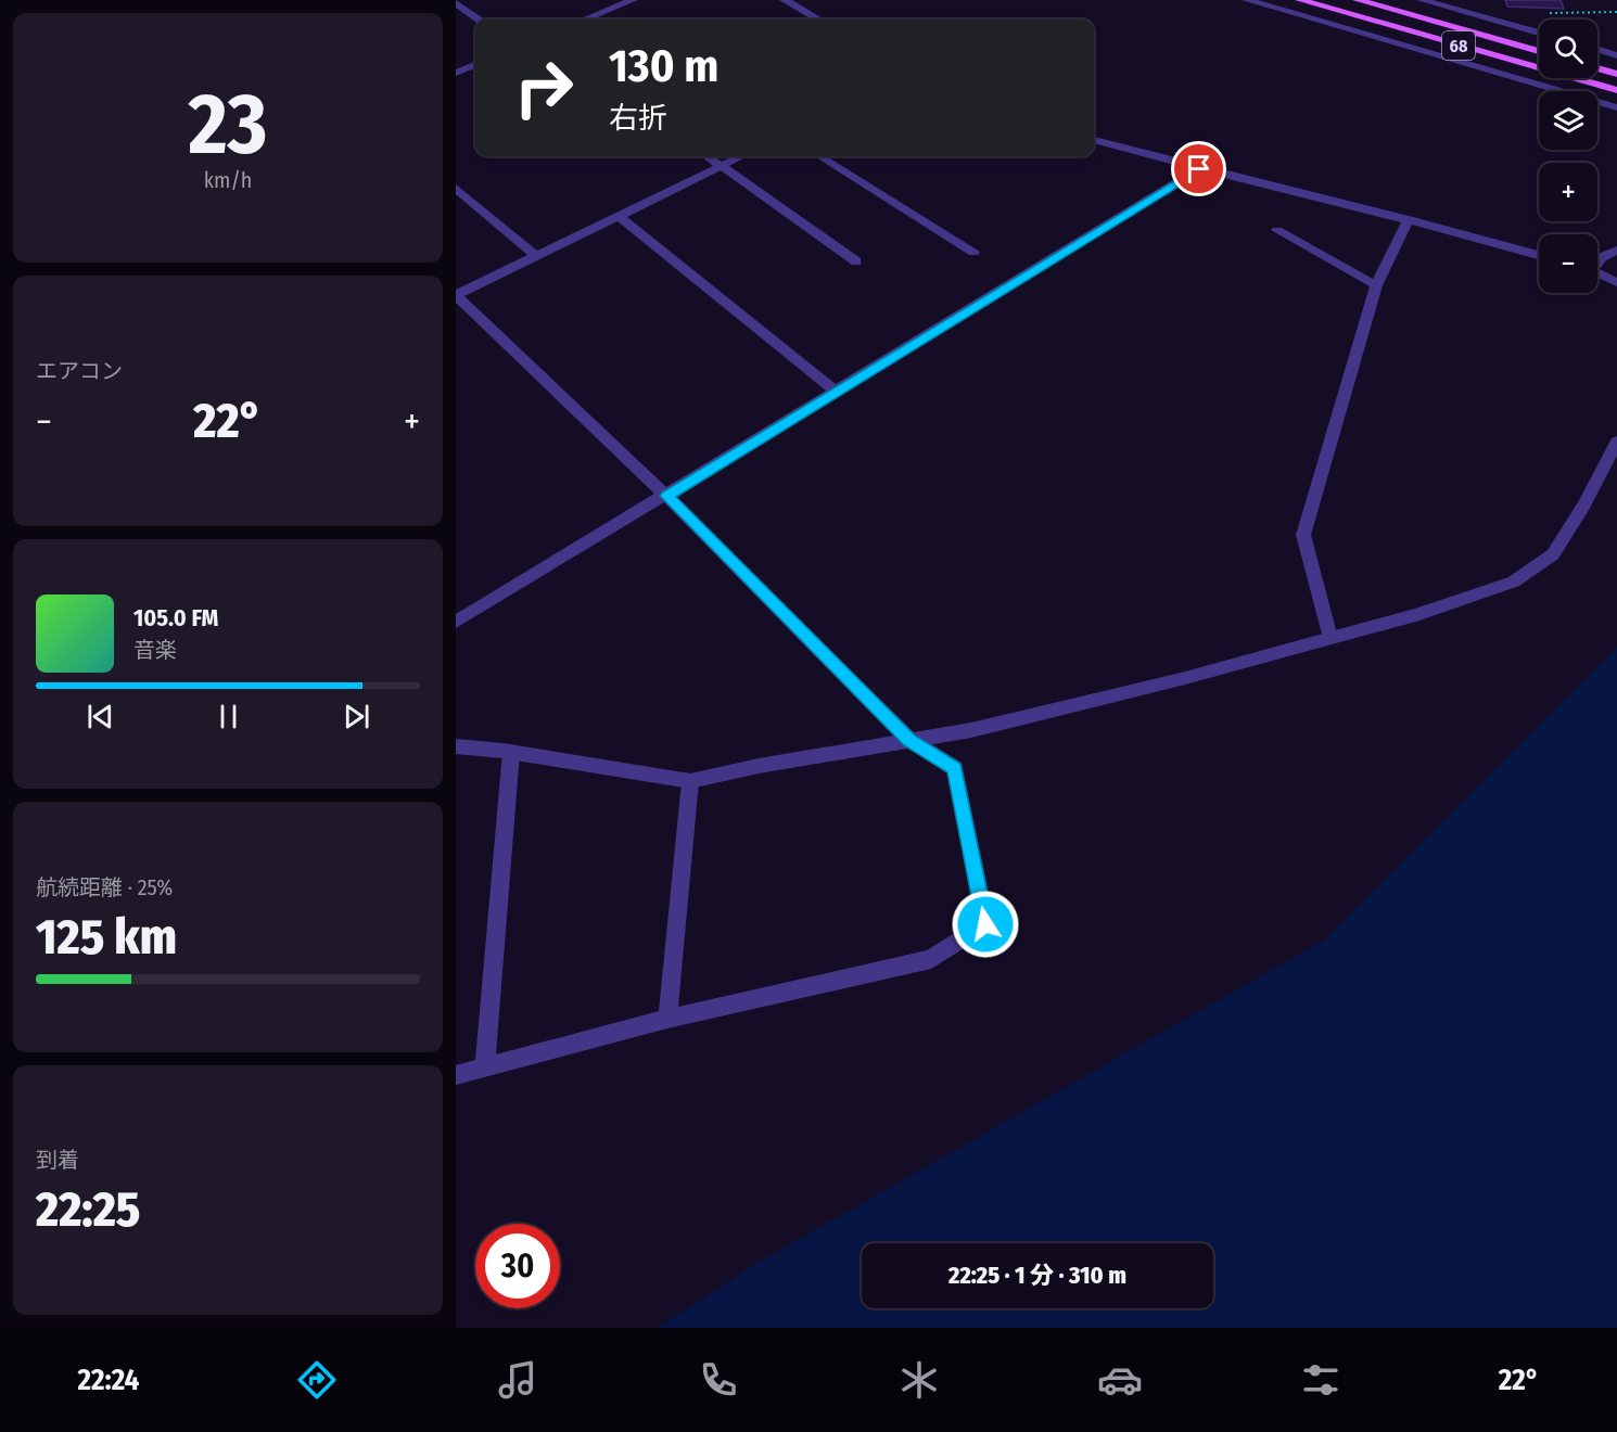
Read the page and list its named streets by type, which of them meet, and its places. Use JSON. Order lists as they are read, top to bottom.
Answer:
{
  "streets": {
    "main road": ["68"]
  },
  "page": {
    "tile": [
      ["23", "km/h"],
      "エアコン",
      ["航続距離 · 25%", "125 km"],
      ["到着", "22:25"]
    ],
    "map_buttons": ["+", "−"],
    "turn": ["130 m", "右折"],
    "heat": ["−", "22°", "+"],
    "song": ["105.0 FM", "音楽"],
    "limit": "30",
    "trip": "22:25 · 1 分 · 310 m",
    "tabs": ["22:24", "22°"]
  }
}
